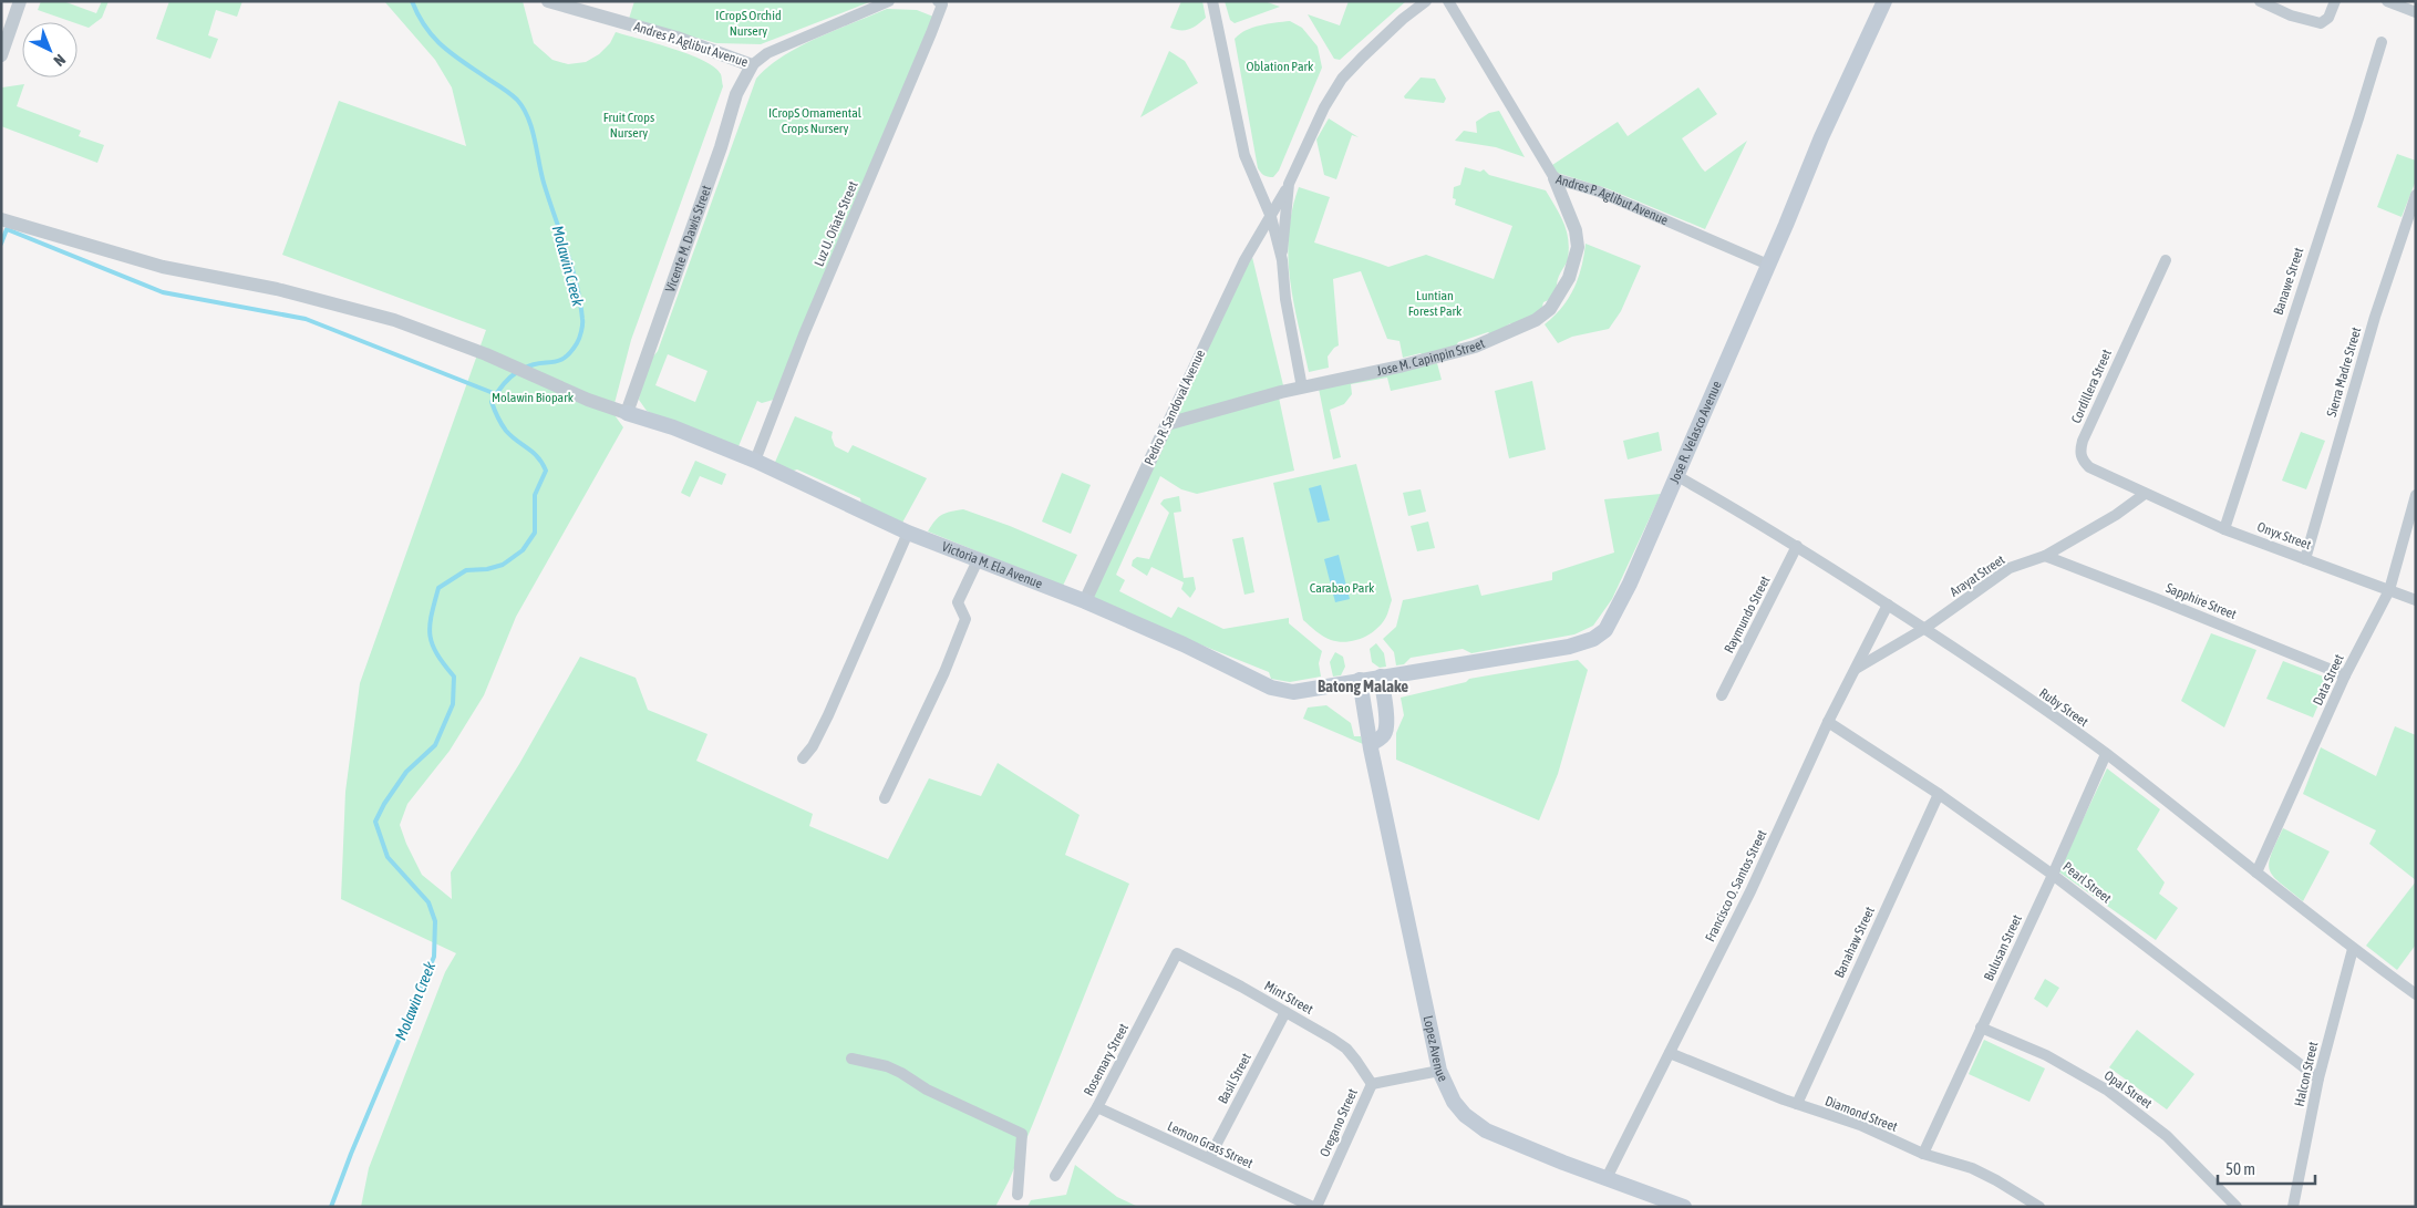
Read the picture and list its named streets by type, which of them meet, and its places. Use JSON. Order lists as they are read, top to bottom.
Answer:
{
  "streets": {
    "main road": ["Jose R. Velasco Avenue", "Victoria M. Ela Avenue", "Lopez Avenue"],
    "street": [
      "Andres P. Aglibut Avenue",
      "Luz U. Oñate Street",
      "Vicente M. Dawis Street",
      "Banawe Street",
      "Jose M. Capinpin Street",
      "Sierra Madre Street",
      "Cordillera Street",
      "Pedro R. Sandoval Avenue",
      "Onyx Street",
      "Arayat Street",
      "Sapphire Street",
      "Raymundo Street",
      "Data Street",
      "Ruby Street",
      "Pearl Street",
      "Francisco O. Santos Street",
      "Banahaw Street",
      "Bulusan Street",
      "Mint Street",
      "Rosemary Street",
      "Halcon Street",
      "Basil Street",
      "Opal Street",
      "Diamond Street",
      "Oregano Street",
      "Lemon Grass Street"
    ]
  },
  "crossings": [
    ["Andres P. Aglibut Avenue", "Vicente M. Dawis Street"],
    ["Andres P. Aglibut Avenue", "Jose M. Capinpin Street"],
    ["Andres P. Aglibut Avenue", "Jose R. Velasco Avenue"],
    ["Luz U. Oñate Street", "Victoria M. Ela Avenue"],
    ["Vicente M. Dawis Street", "Victoria M. Ela Avenue"],
    ["Banawe Street", "Onyx Street"],
    ["Jose M. Capinpin Street", "Pedro R. Sandoval Avenue"],
    ["Sierra Madre Street", "Onyx Street"],
    ["Cordillera Street", "Onyx Street"],
    ["Cordillera Street", "Arayat Street"],
    ["Pedro R. Sandoval Avenue", "Victoria M. Ela Avenue"],
    ["Jose R. Velasco Avenue", "Victoria M. Ela Avenue"],
    ["Jose R. Velasco Avenue", "Ruby Street"],
    ["Jose R. Velasco Avenue", "Lopez Avenue"],
    ["Onyx Street", "Arayat Street"],
    ["Onyx Street", "Data Street"],
    ["Victoria M. Ela Avenue", "Lopez Avenue"],
    ["Arayat Street", "Sapphire Street"],
    ["Arayat Street", "Ruby Street"],
    ["Arayat Street", "Francisco O. Santos Street"],
    ["Sapphire Street", "Data Street"],
    ["Raymundo Street", "Ruby Street"],
    ["Data Street", "Ruby Street"],
    ["Ruby Street", "Francisco O. Santos Street"],
    ["Ruby Street", "Bulusan Street"],
    ["Ruby Street", "Halcon Street"],
    ["Pearl Street", "Francisco O. Santos Street"],
    ["Pearl Street", "Banahaw Street"],
    ["Pearl Street", "Bulusan Street"],
    ["Pearl Street", "Halcon Street"],
    ["Francisco O. Santos Street", "Lopez Avenue"],
    ["Francisco O. Santos Street", "Diamond Street"],
    ["Banahaw Street", "Diamond Street"],
    ["Bulusan Street", "Opal Street"],
    ["Bulusan Street", "Diamond Street"],
    ["Mint Street", "Rosemary Street"],
    ["Mint Street", "Basil Street"],
    ["Mint Street", "Oregano Street"],
    ["Lopez Avenue", "Oregano Street"],
    ["Rosemary Street", "Lemon Grass Street"],
    ["Basil Street", "Lemon Grass Street"],
    ["Oregano Street", "Lemon Grass Street"]
  ],
  "districts": ["Batong Malake"],
  "water": ["Molawin Creek"],
  "parks": [
    "ICropS Orchid Nursery",
    "Oblation Park",
    "ICropS Ornamental Crops Nursery",
    "Fruit Crops Nursery",
    "Luntian Forest Park",
    "Molawin Biopark",
    "Carabao Park"
  ],
  "scale_bar": "50 m",
  "north": "bottom right"
}
